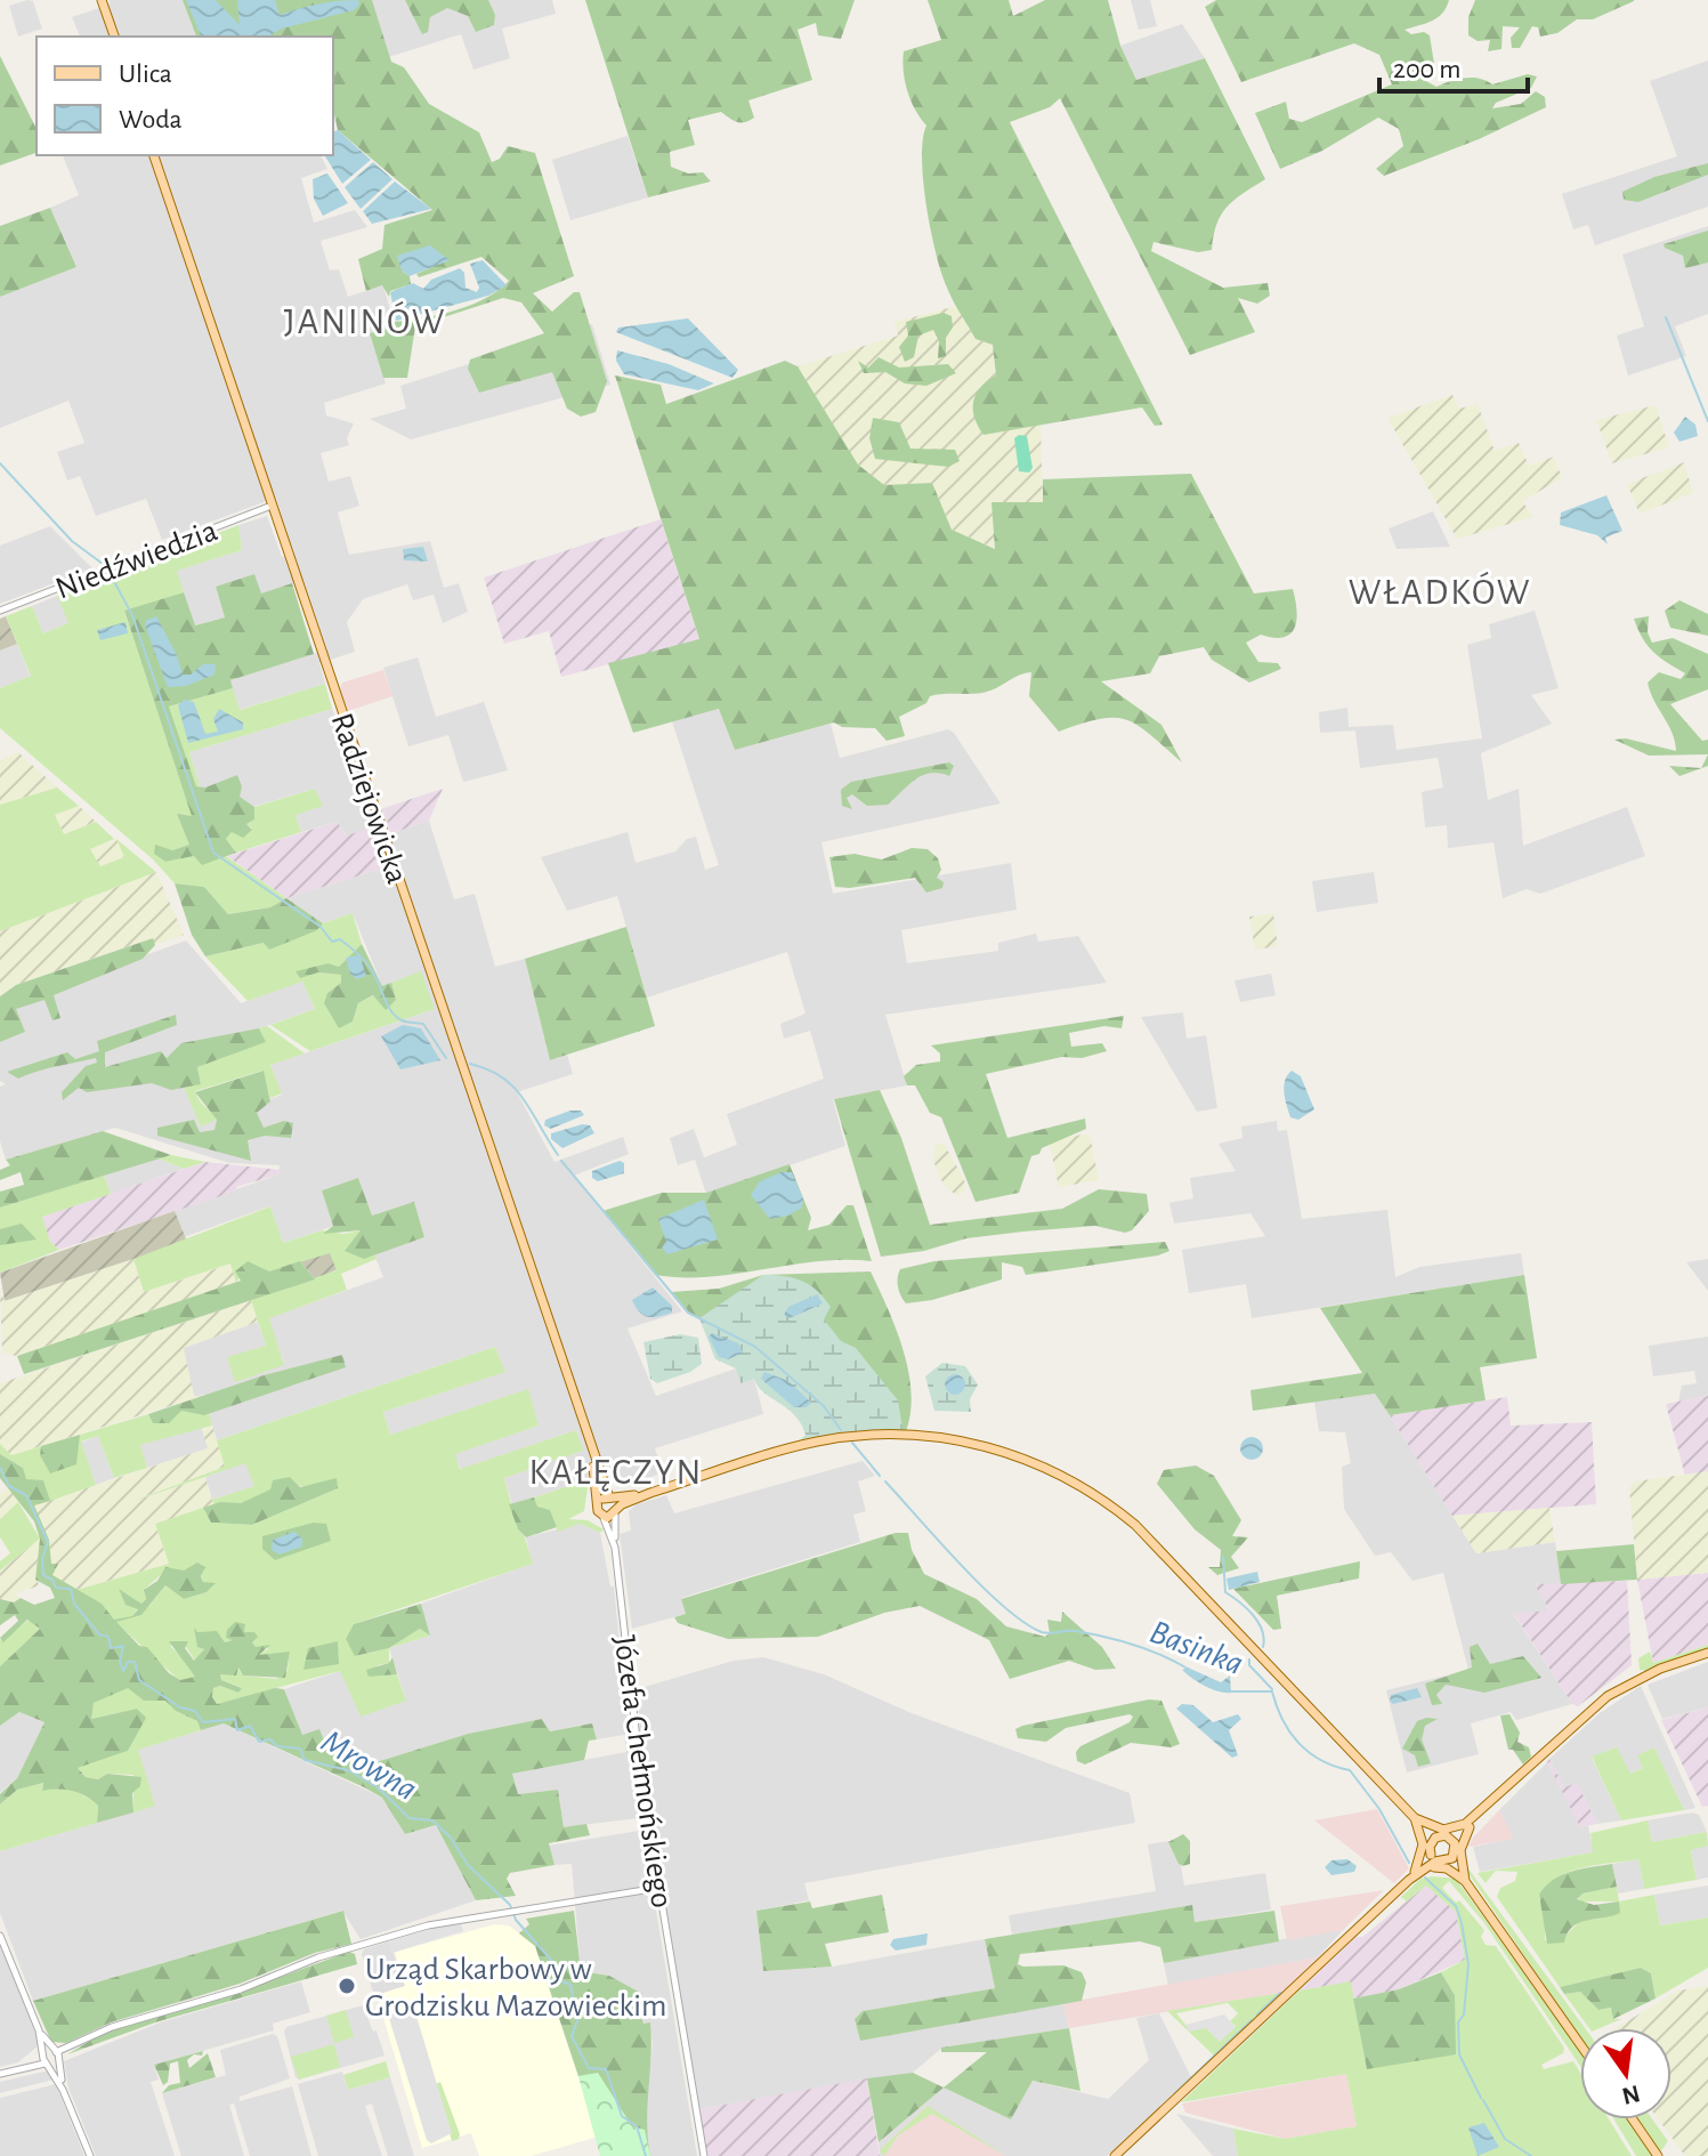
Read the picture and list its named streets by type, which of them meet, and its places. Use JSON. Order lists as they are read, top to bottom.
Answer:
{
  "streets": {
    "main road": ["Radziejowicka"],
    "street": ["Niedźwiedzia", "Józefa Chełmońskiego"]
  },
  "crossings": [
    ["Niedźwiedzia", "Radziejowicka"],
    ["Radziejowicka", "Józefa Chełmońskiego"]
  ],
  "districts": ["JANINÓW", "WŁADKÓW", "KAŁĘCZYN"],
  "water": ["Basinka", "Mrowna"],
  "places": ["Urząd Skarbowy w Grodzisku Mazowieckim"],
  "legend": ["Ulica", "Woda"],
  "scale_bar": "200 m",
  "north": "bottom"
}
